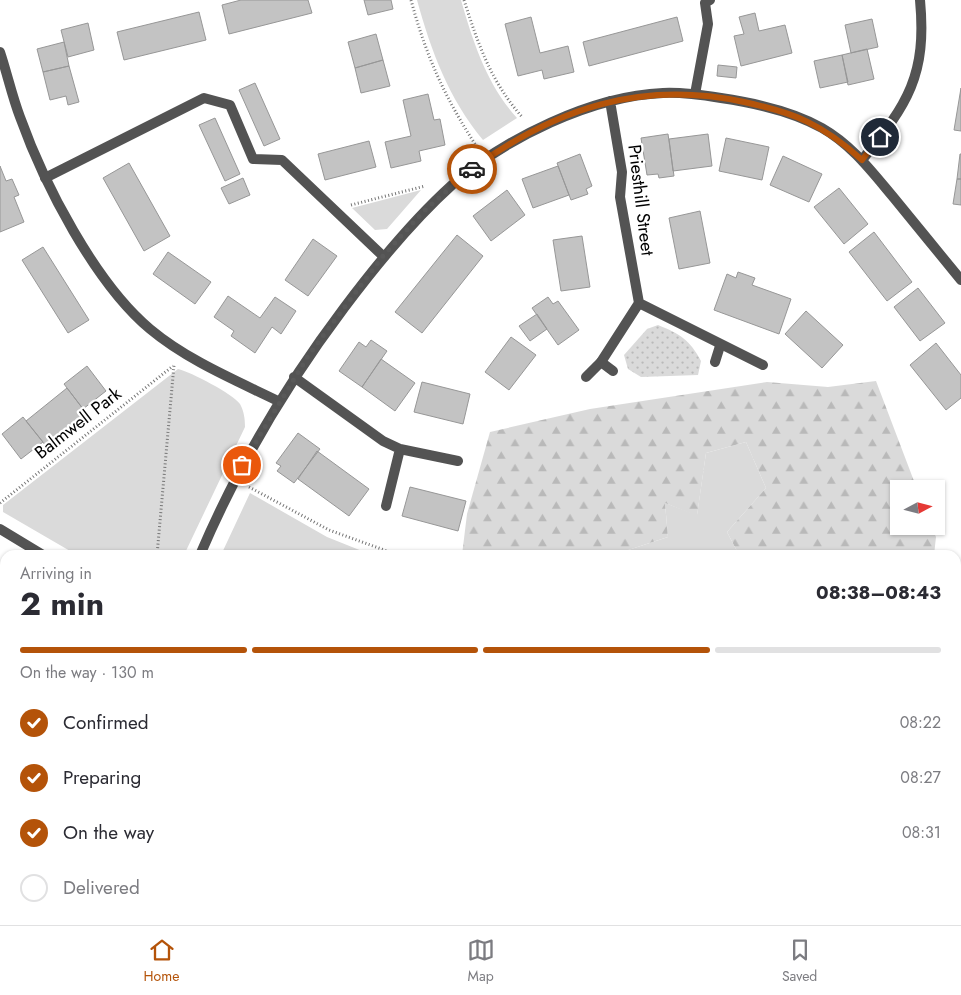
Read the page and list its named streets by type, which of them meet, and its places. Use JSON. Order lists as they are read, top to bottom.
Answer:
{
  "streets": {
    "street": ["Priesthill Street"],
    "path": ["Balmwell Park"]
  },
  "north": "right",
  "page": {
    "heading": ["2 min", "Arriving in", "08:38–08:43"],
    "bar": "On the way · 130 m",
    "list": [
      ["Confirmed", "08:22"],
      ["Preparing", "08:27"],
      ["On the way", "08:31"],
      "Delivered"
    ],
    "tabs": ["Home", "Map", "Saved"]
  }
}
